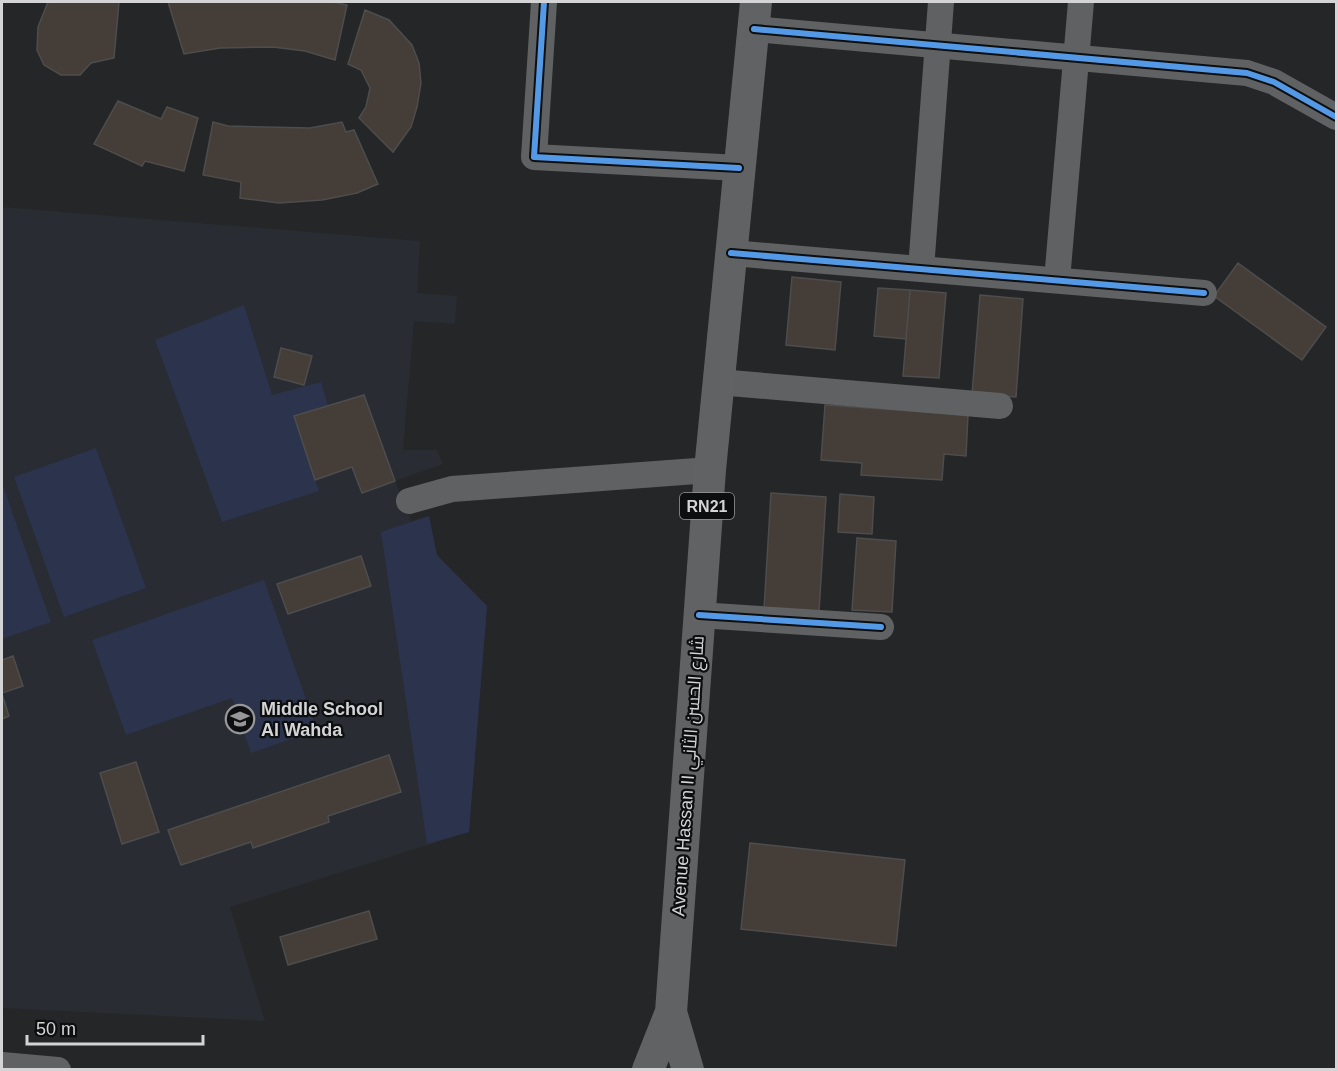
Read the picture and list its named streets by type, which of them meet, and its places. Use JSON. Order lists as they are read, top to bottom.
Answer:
{
  "streets": {
    "main road": ["RN21", "Avenue Hassan II شارع الحسن الثاني"]
  },
  "places": {
    "school or university": ["Middle School Al Wahda"]
  },
  "scale_bar": "50 m"
}
